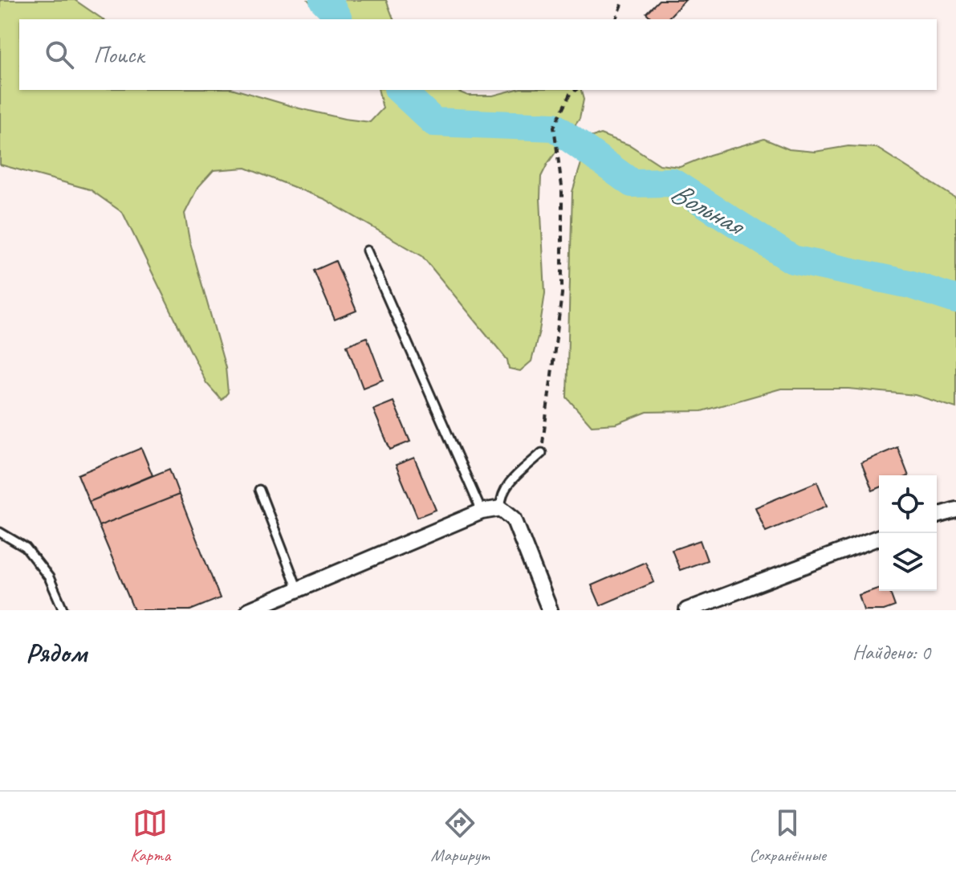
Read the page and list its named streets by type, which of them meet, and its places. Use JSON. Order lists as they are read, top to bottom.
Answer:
{
  "water": ["Вольная"],
  "page": {
    "search": "Поиск",
    "heading": ["Рядом", "Найдено: 0"],
    "nav": ["Карта", "Маршрут", "Сохранённые"]
  }
}
